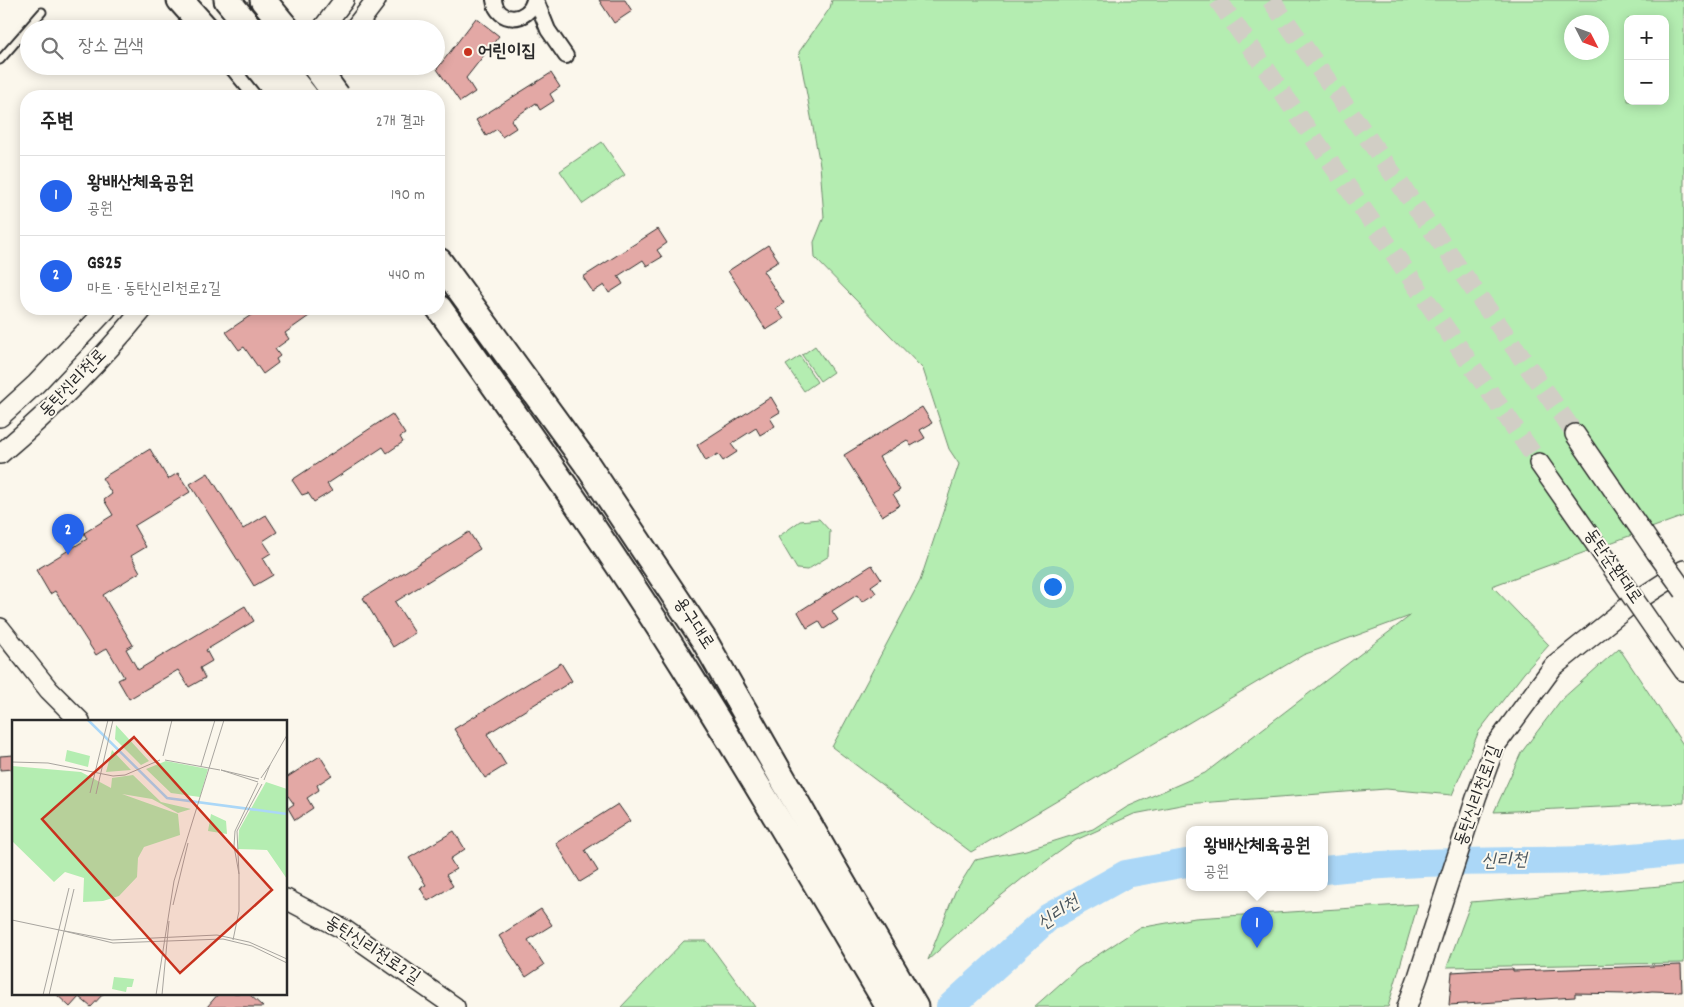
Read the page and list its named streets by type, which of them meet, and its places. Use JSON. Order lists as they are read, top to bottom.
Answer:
{
  "streets": {
    "highway": ["용구대로"],
    "street": [
      "동탄신리천로",
      "동탄순환대로",
      "동탄신리천로1길",
      "동탄신리천로2길"
    ]
  },
  "water": ["신리천"],
  "places": ["어린이집"],
  "north": "bottom right",
  "page": {
    "map_buttons": ["+", "−"],
    "search": "장소 검색",
    "heading": ["주변", "2개 결과"],
    "list": [
      {
        "mark": "1",
        "name": "왕배산체육공원",
        "note": "공원",
        "value": "190 m"
      },
      {
        "mark": "2",
        "name": "GS25",
        "note": "마트 · 동탄신리천로2길",
        "value": "440 m"
      }
    ],
    "pins": ["2", "1"],
    "popup": ["왕배산체육공원", "공원"]
  }
}
